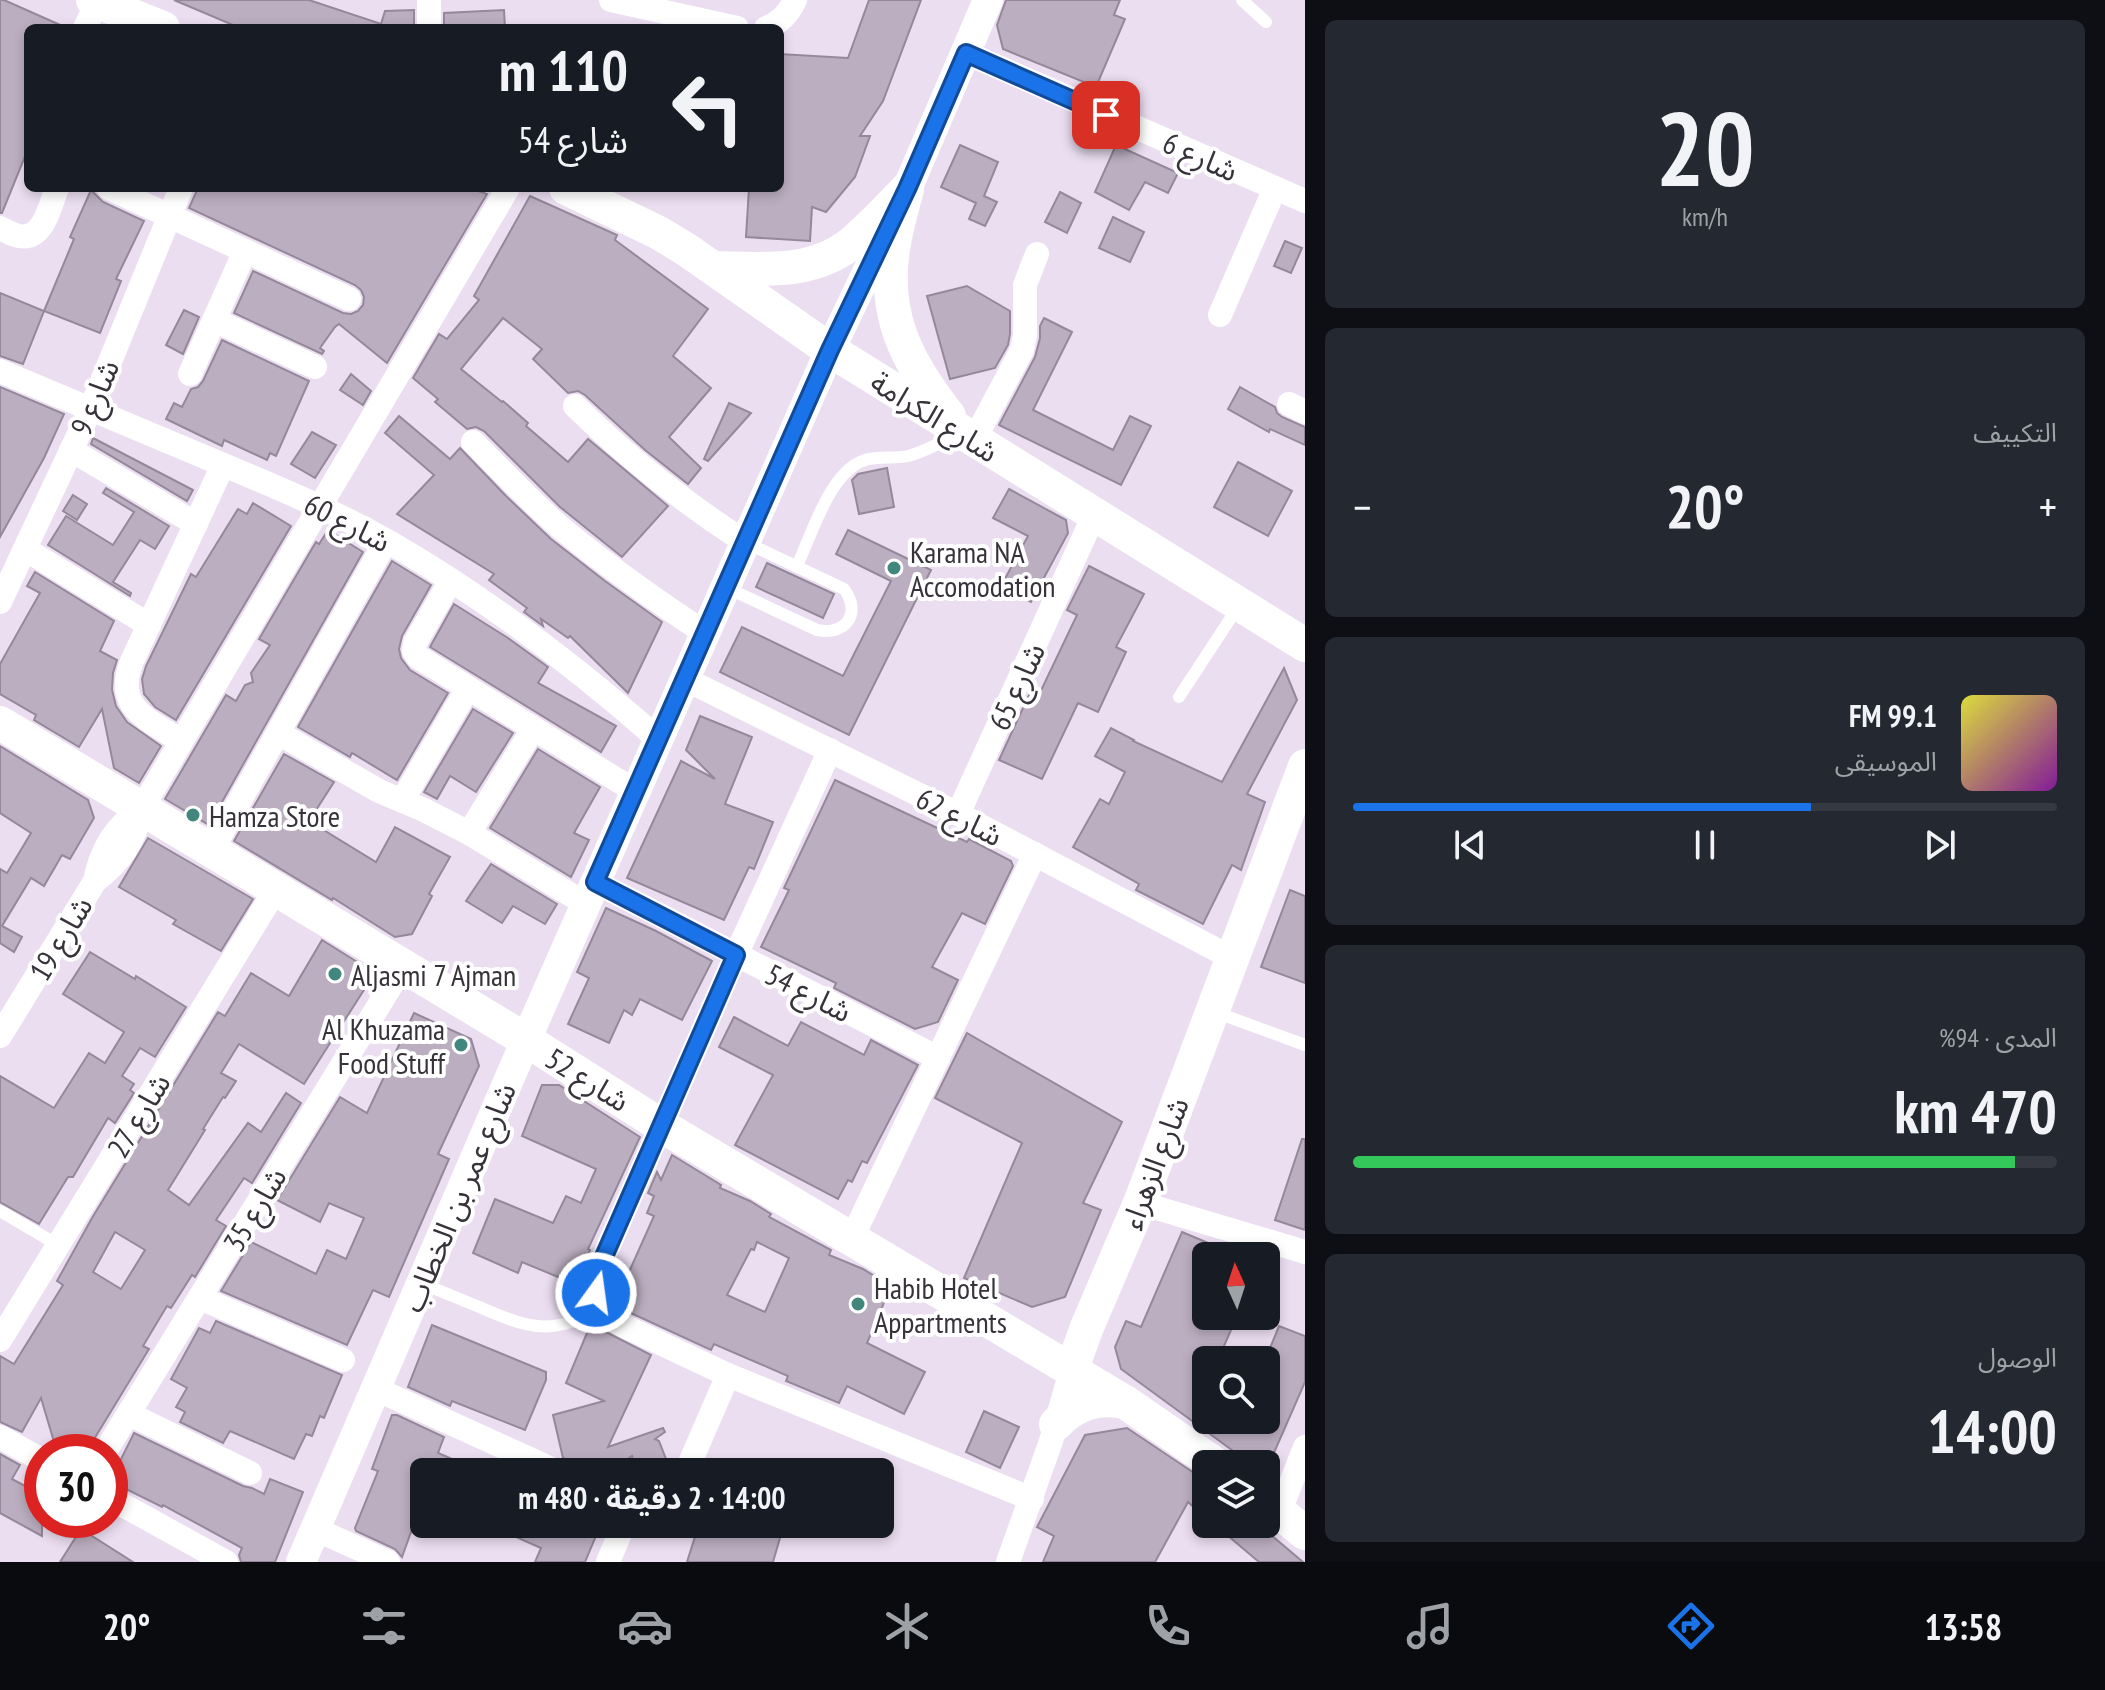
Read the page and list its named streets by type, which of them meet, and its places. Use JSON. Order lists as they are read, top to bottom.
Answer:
{
  "streets": {
    "main road": ["شارع الكرامة", "شارع 52", "شارع الزهراء"],
    "street": [
      "شارع 6",
      "شارع 9",
      "شارع 60",
      "شارع 65",
      "شارع 62",
      "شارع 19",
      "شارع 54",
      "شارع 27",
      "شارع عمر بن الخطاب",
      "شارع 35"
    ]
  },
  "crossings": [
    ["شارع 6", "شارع عمر بن الخطاب"],
    ["شارع 9", "شارع 60"],
    ["شارع الكرامة", "شارع 65"],
    ["شارع الكرامة", "شارع عمر بن الخطاب"],
    ["شارع 60", "شارع 19"],
    ["شارع 60", "شارع عمر بن الخطاب"],
    ["شارع 65", "شارع 62"],
    ["شارع 62", "شارع الزهراء"],
    ["شارع 62", "شارع عمر بن الخطاب"],
    ["شارع 19", "شارع 52"],
    ["شارع 54", "شارع عمر بن الخطاب"],
    ["شارع 52", "شارع 27"],
    ["شارع 52", "شارع الزهراء"],
    ["شارع 52", "شارع عمر بن الخطاب"],
    ["شارع 52", "شارع 35"]
  ],
  "places": [
    "Karama NA Accomodation",
    "Hamza Store",
    "Aljasmi 7 Ajman",
    "Al Khuzama Food Stuff",
    "Habib Hotel Appartments"
  ],
  "north": "top",
  "page": {
    "tile": [
      ["20", "km/h"],
      "التكييف",
      ["المدى · 94%", "470 km"],
      ["الوصول", "14:00"]
    ],
    "turn": ["110 m", "شارع 54"],
    "heat": ["−", "20°", "+"],
    "song": ["99.1 FM", "الموسيقى"],
    "limit": "30",
    "trip": "14:00 · 2 دقيقة · 480 m",
    "tabs": ["13:58", "20°"]
  }
}
